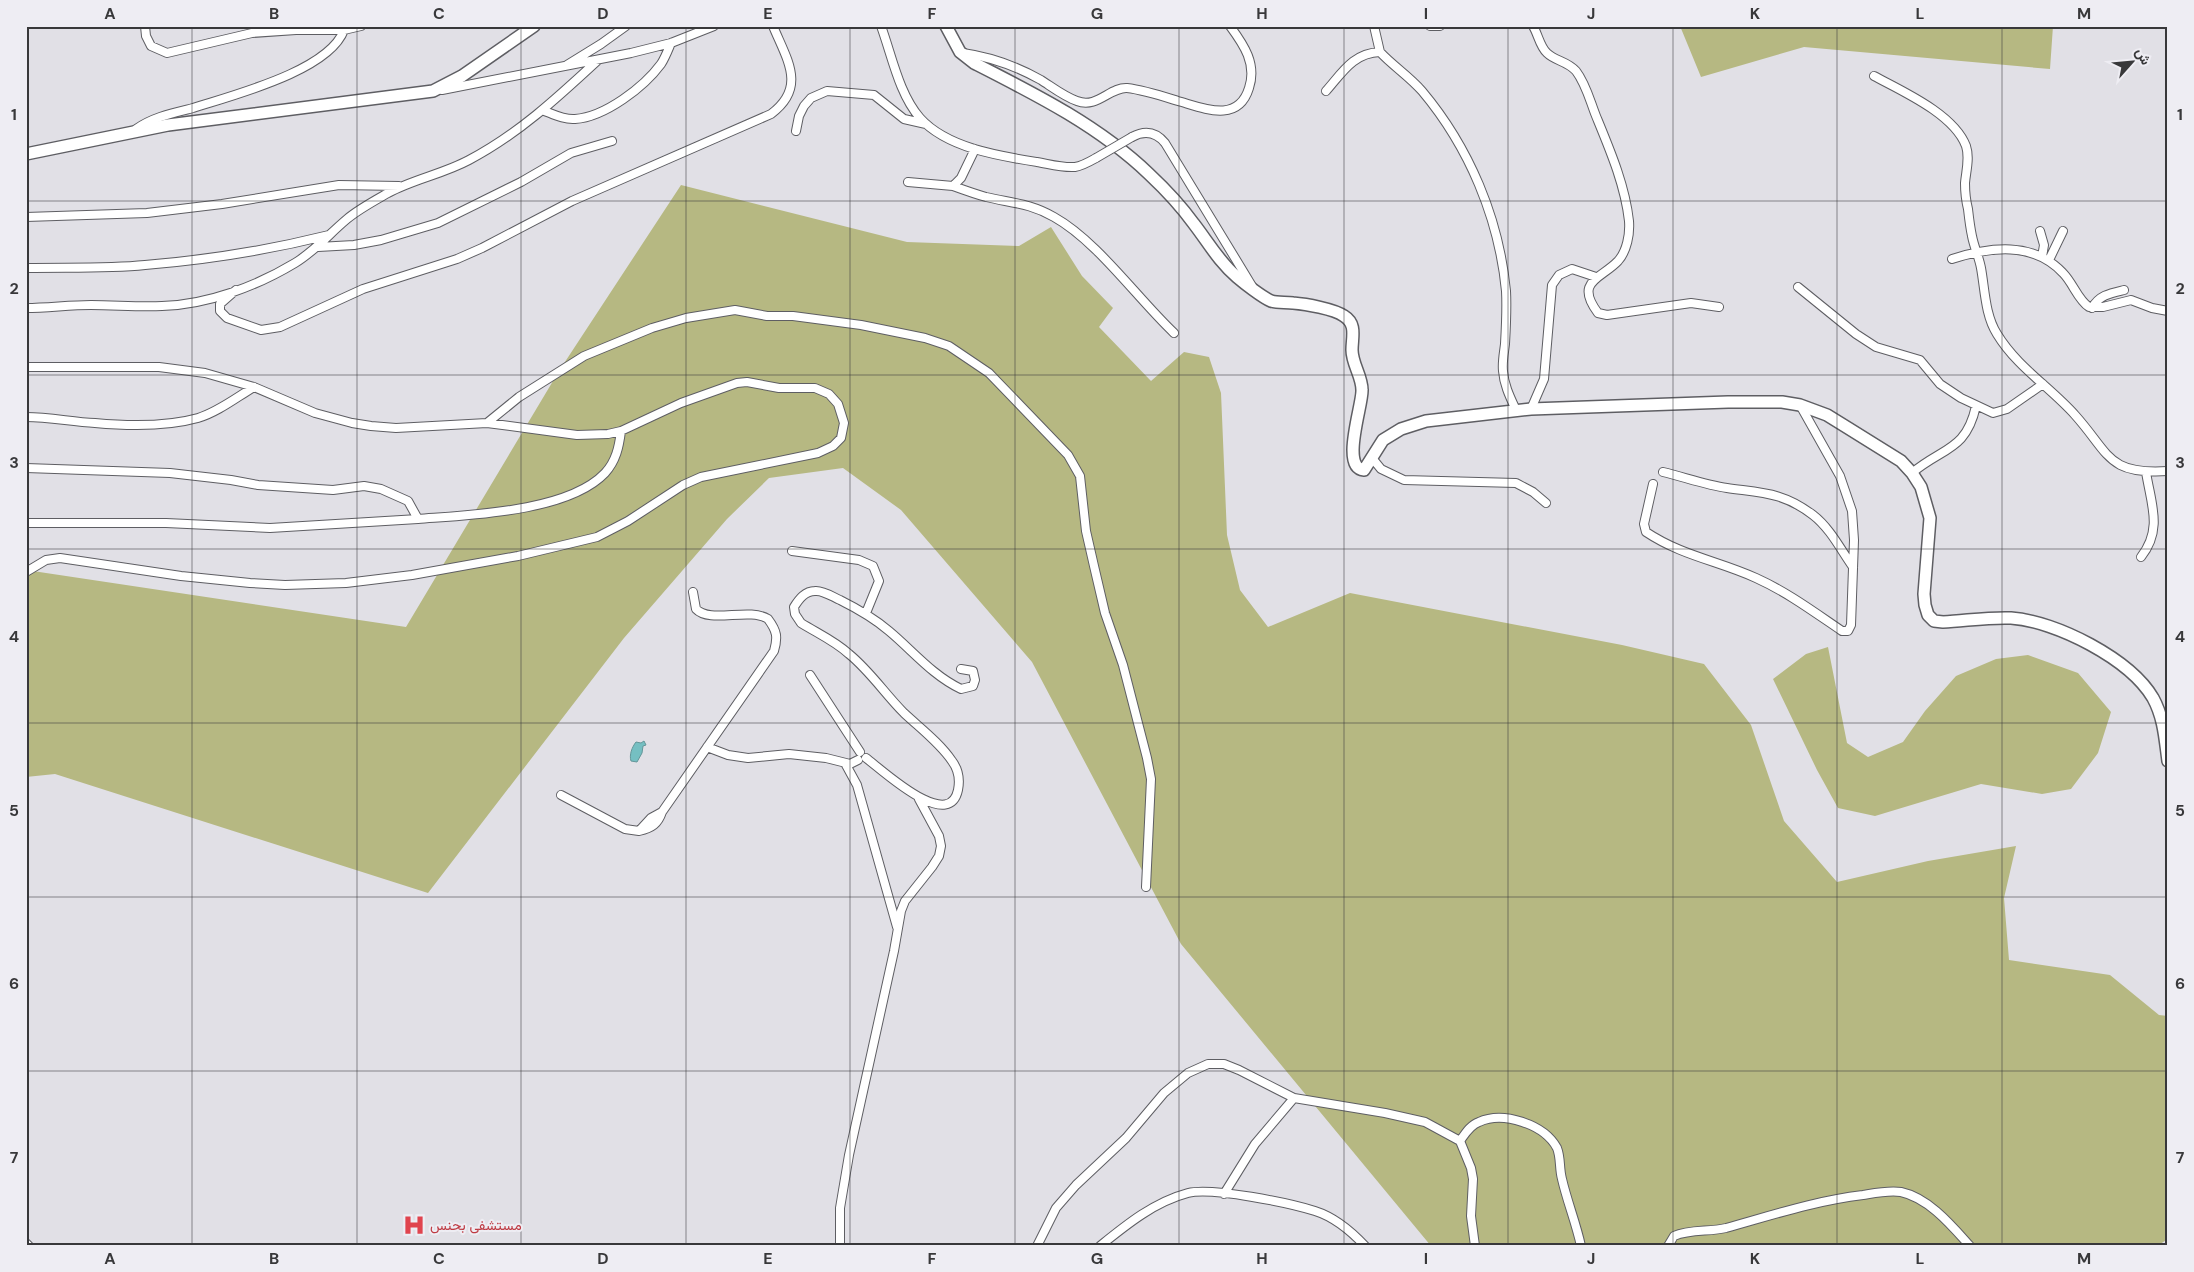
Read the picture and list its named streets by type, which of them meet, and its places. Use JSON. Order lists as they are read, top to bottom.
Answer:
{
  "places": {
    "hospital": ["مستشفى بحنس"]
  },
  "north": "top right",
  "grid": {
    "columns": [
      "A",
      "B",
      "C",
      "D",
      "E",
      "F",
      "G",
      "H",
      "I",
      "J",
      "K",
      "L",
      "M"
    ],
    "rows": [
      "1",
      "2",
      "3",
      "4",
      "5",
      "6",
      "7"
    ]
  }
}
